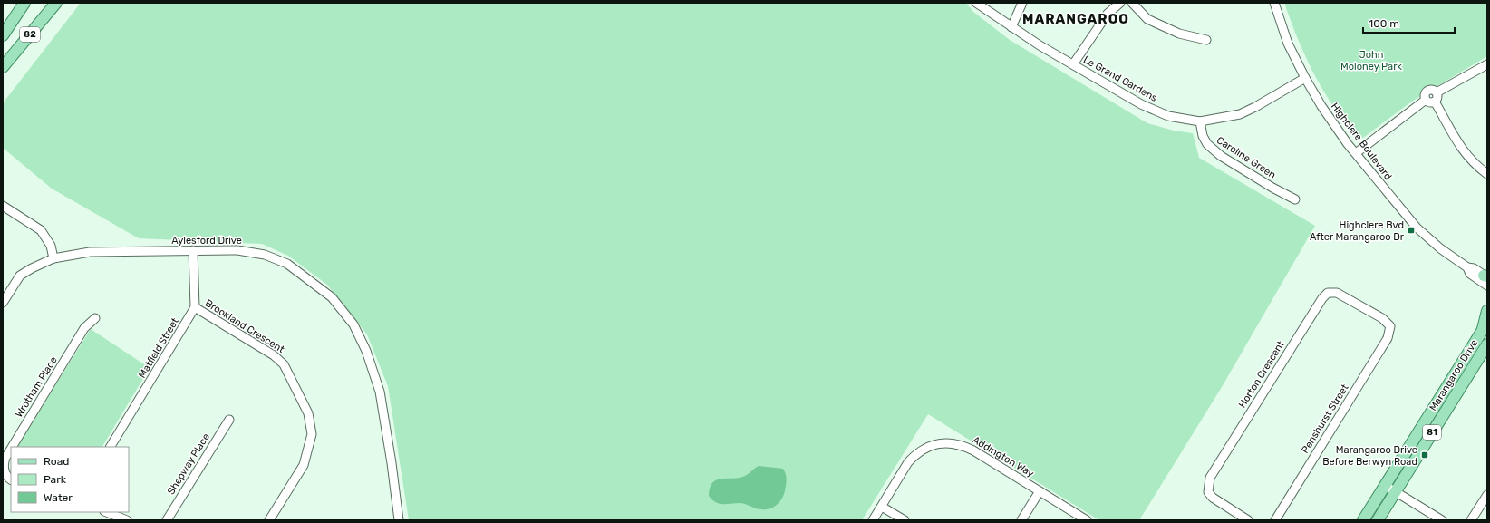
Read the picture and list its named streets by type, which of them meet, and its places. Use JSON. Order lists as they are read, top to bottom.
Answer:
{
  "streets": {
    "main road": ["82", "Marangaroo Drive", "81"],
    "street": [
      "Le Grand Gardens",
      "Highclere Boulevard",
      "Caroline Green",
      "Aylesford Drive",
      "Brookland Crescent",
      "Matfield Street",
      "Horton Crescent",
      "Wrotham Place",
      "Penshurst Street",
      "Addington Way",
      "Shepway Place"
    ]
  },
  "crossings": [
    ["Le Grand Gardens", "Highclere Boulevard"],
    ["Le Grand Gardens", "Caroline Green"],
    ["Brookland Crescent", "Matfield Street"],
    ["Horton Crescent", "Penshurst Street"]
  ],
  "districts": ["MARANGAROO"],
  "parks": ["John Moloney Park"],
  "places": {
    "transit": ["Highclere Bvd After Marangaroo Dr", "Marangaroo Drive Before Berwyn Road"]
  },
  "legend": ["Road", "Park", "Water"],
  "scale_bar": "100 m"
}
